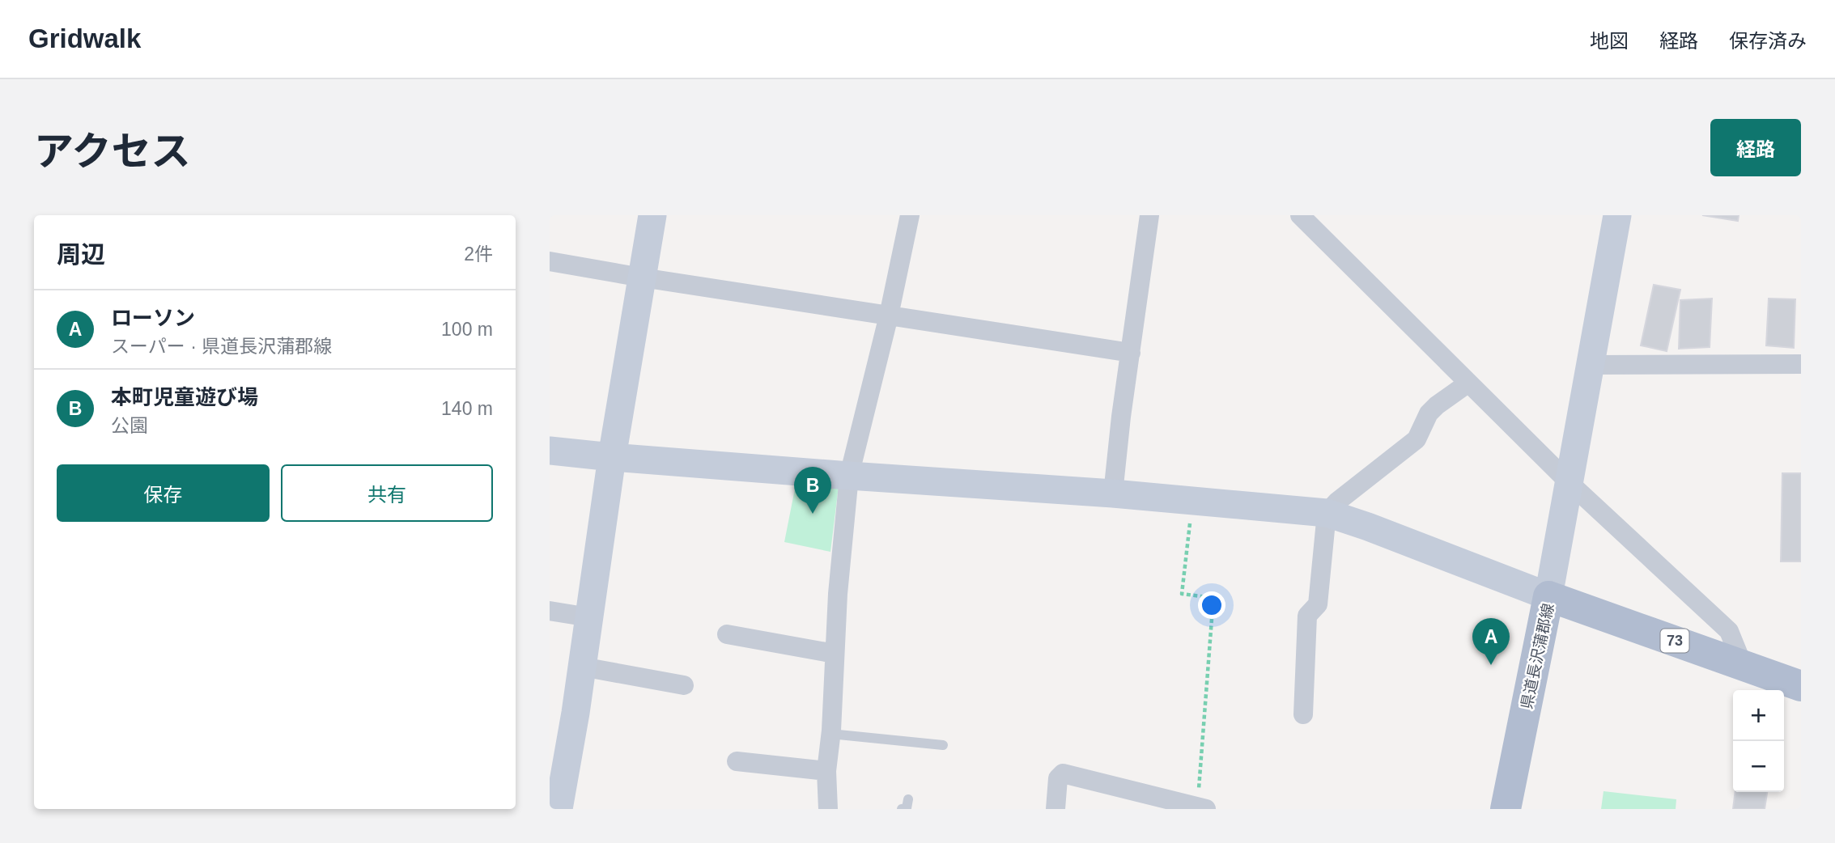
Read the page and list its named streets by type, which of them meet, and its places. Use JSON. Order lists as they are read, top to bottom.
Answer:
{
  "streets": {
    "main road": ["73", "県道長沢蒲郡線"]
  },
  "page": {
    "header": "Gridwalk",
    "nav": ["地図", "経路", "保存済み"],
    "title": "アクセス",
    "buttons": [
      "経路",
      ["保存", "共有"]
    ],
    "heading": ["周辺", "2件"],
    "list": [
      {
        "mark": "A",
        "name": "ローソン",
        "note": "スーパー · 県道長沢蒲郡線",
        "value": "100 m"
      },
      {
        "mark": "B",
        "name": "本町児童遊び場",
        "note": "公園",
        "value": "140 m"
      }
    ],
    "pins": ["B", "A"],
    "map_buttons": ["+", "−"]
  }
}
